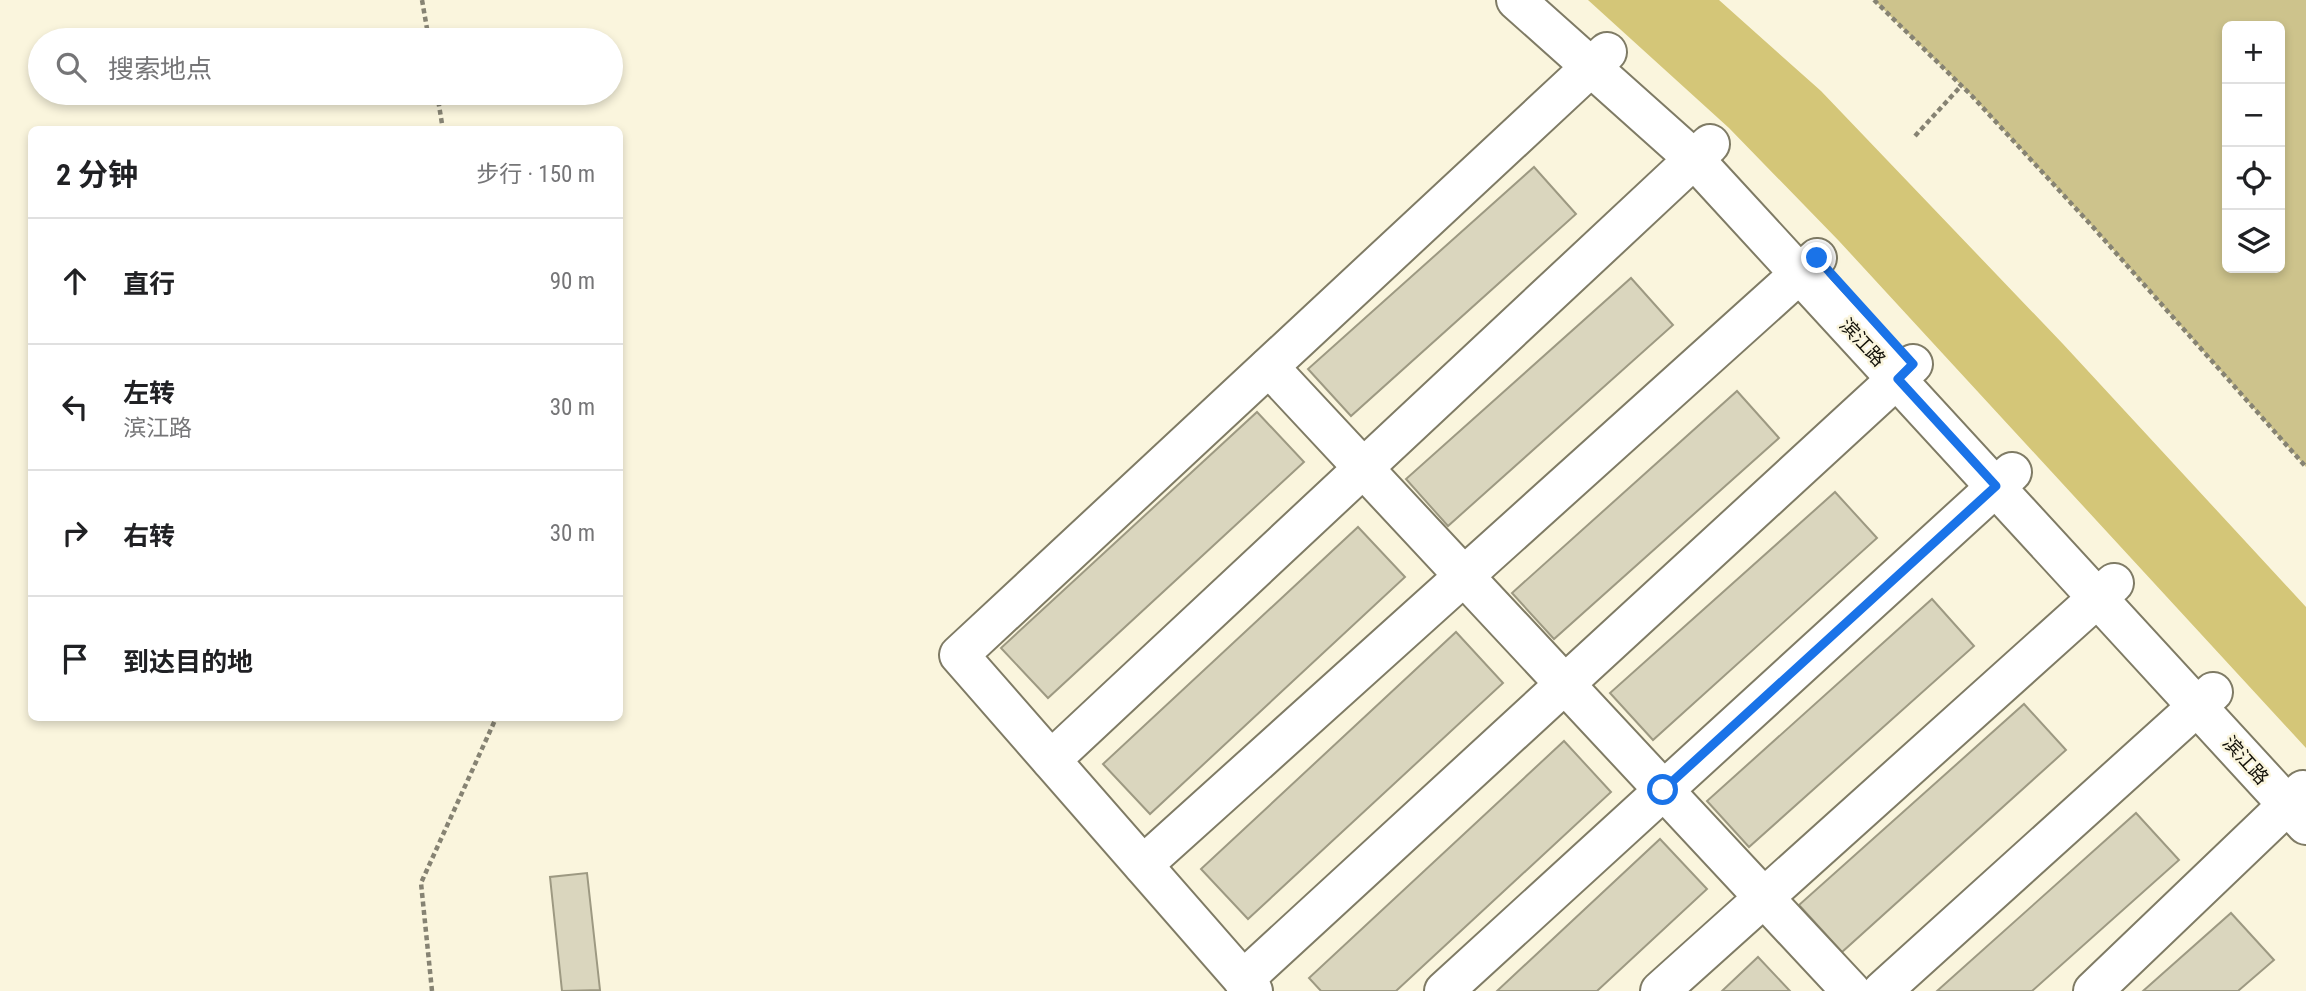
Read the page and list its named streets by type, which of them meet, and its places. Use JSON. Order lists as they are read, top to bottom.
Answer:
{
  "page": {
    "map_buttons": ["+", "−"],
    "search": "搜索地点",
    "heading": ["2 分钟", "步行 · 150 m"],
    "list": [
      ["直行", "90 m"],
      ["左转", "滨江路", "30 m"],
      ["右转", "30 m"],
      "到达目的地"
    ]
  }
}
